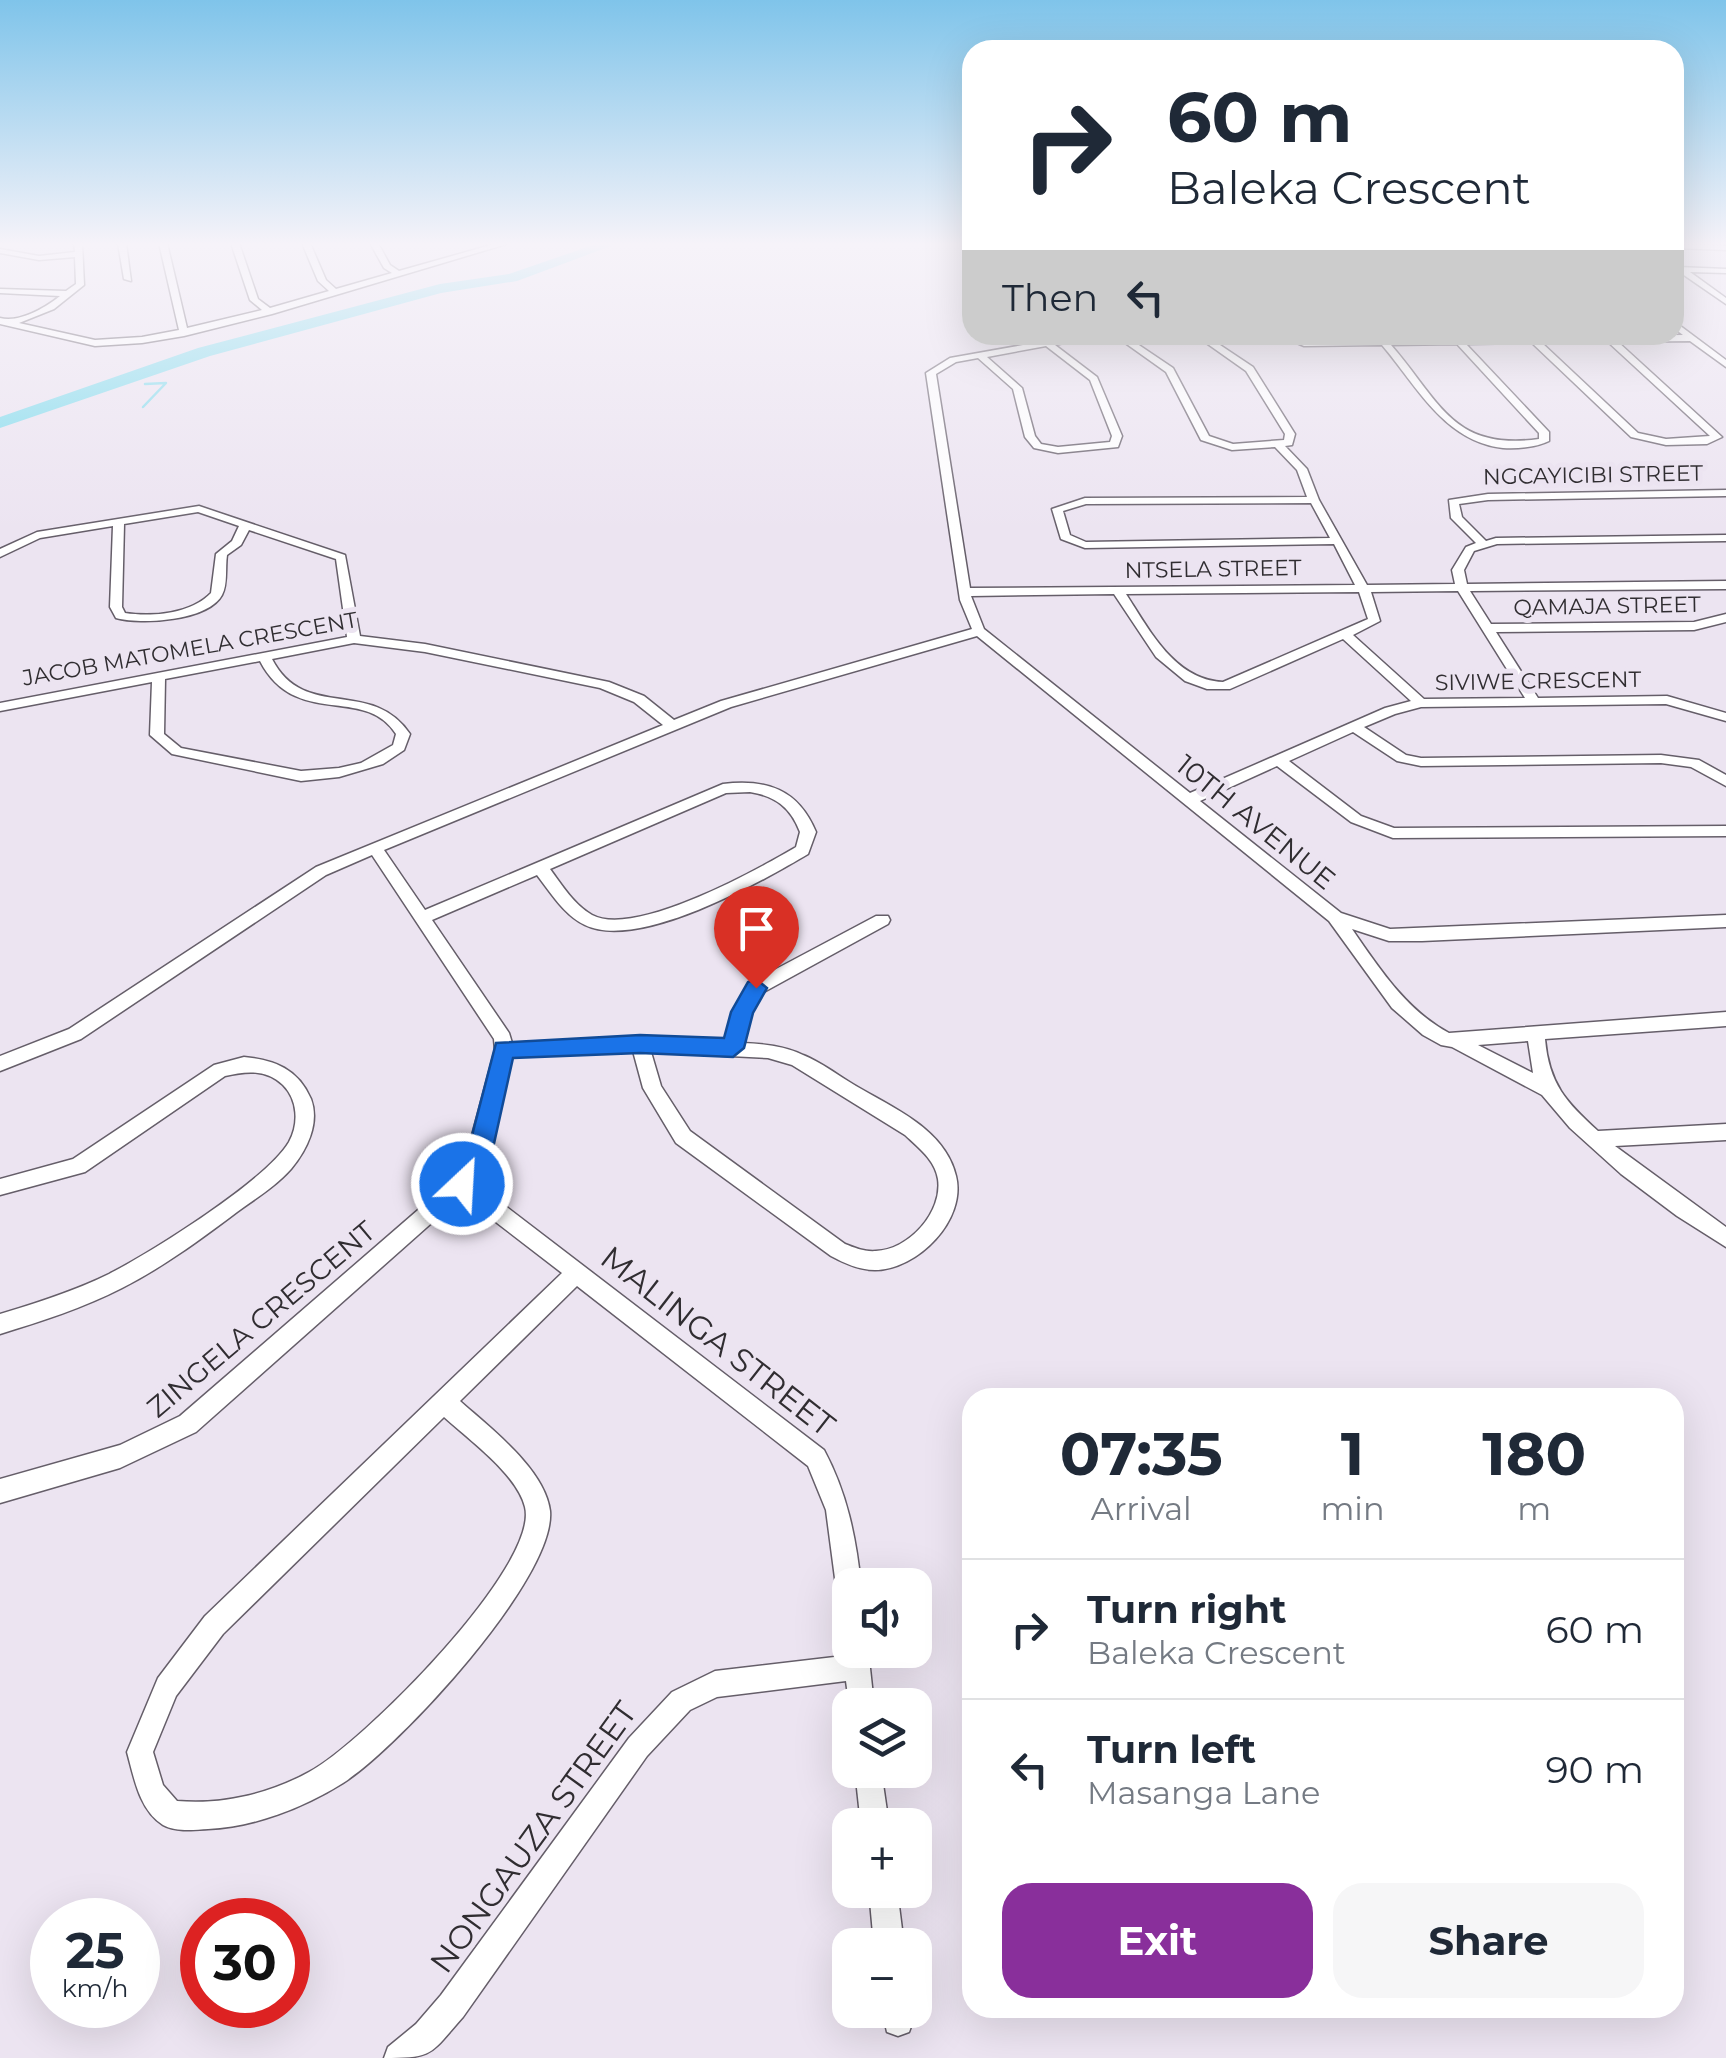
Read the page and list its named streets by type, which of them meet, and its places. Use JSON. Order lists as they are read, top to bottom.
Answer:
{
  "streets": {
    "street": [
      "NGCAYICIBI STREET",
      "NTSELA STREET",
      "QAMAJA STREET",
      "JACOB MATOMELA CRESCENT",
      "SIVIWE CRESCENT",
      "10TH AVENUE",
      "ZINGELA CRESCENT",
      "MALINGA STREET",
      "NONGAUZA STREET"
    ]
  },
  "crossings": [
    ["SIVIWE CRESCENT", "10TH AVENUE"],
    ["ZINGELA CRESCENT", "MALINGA STREET"]
  ],
  "page": {
    "turn": ["60 m", "Baleka Crescent"],
    "then": "Then",
    "eta": [
      "07:35",
      "Arrival",
      "1",
      "min",
      "180",
      "m"
    ],
    "list": [
      {
        "name": "Turn right",
        "note": "Baleka Crescent",
        "value": "60 m"
      },
      {
        "name": "Turn left",
        "note": "Masanga Lane",
        "value": "90 m"
      }
    ],
    "map_buttons": ["+", "−"],
    "buttons": ["Exit", "Share"],
    "speed": "25 km/h",
    "limit": "30"
  }
}
